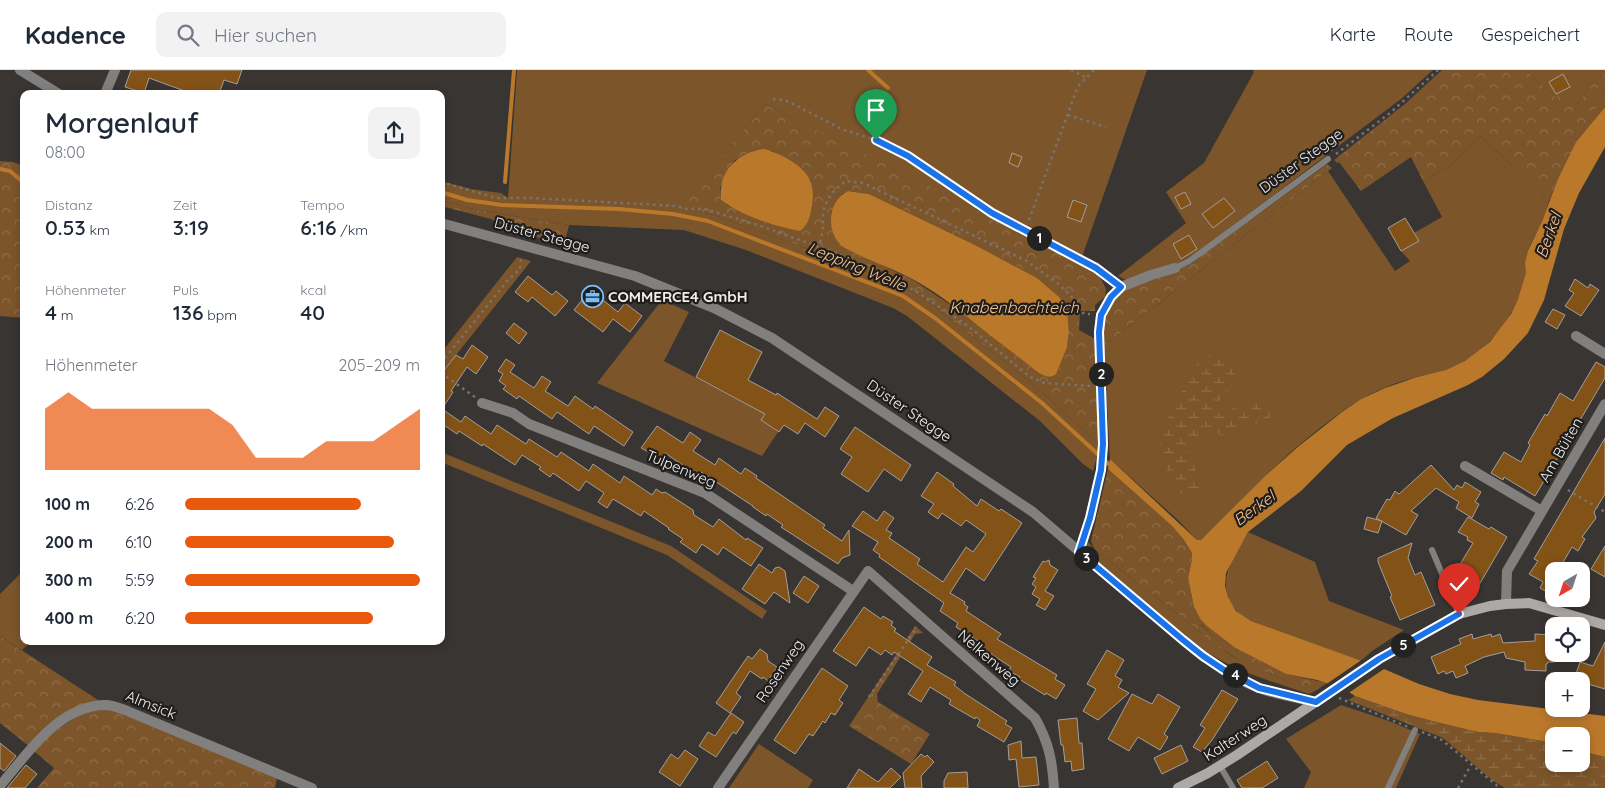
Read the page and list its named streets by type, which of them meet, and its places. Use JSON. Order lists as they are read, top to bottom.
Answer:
{
  "streets": {
    "street": [
      "Düster Stegge",
      "Am Bülten",
      "Tulpenweg",
      "Nelkenweg",
      "Rosenweg",
      "Almsick",
      "Kalterweg"
    ]
  },
  "crossings": [
    ["Düster Stegge", "Kalterweg"],
    ["Am Bülten", "Kalterweg"],
    ["Tulpenweg", "Rosenweg"],
    ["Nelkenweg", "Rosenweg"]
  ],
  "water": ["Berkel", "Lepping Welle", "Knabenbachteich"],
  "places": {
    "office": ["COMMERCE4 GmbH"]
  },
  "north": "bottom left",
  "page": {
    "header": "Kadence",
    "search": "Hier suchen",
    "nav": ["Karte", "Route", "Gespeichert"],
    "heading": ["Morgenlauf", "08:00"],
    "stats": [
      ["Distanz", "0.53 km"],
      ["Zeit", "3:19"],
      ["Tempo", "6:16 /km"],
      ["Höhenmeter", "4 m"],
      ["Puls", "136 bpm"],
      ["kcal", "40"]
    ],
    "pins": [
      "1",
      "2",
      "3",
      "5",
      "4"
    ],
    "chart": ["Höhenmeter", "205–209 m"],
    "list": [
      {
        "name": "100 m",
        "note": "6:26"
      },
      {
        "name": "200 m",
        "note": "6:10"
      },
      {
        "name": "300 m",
        "note": "5:59"
      },
      {
        "name": "400 m",
        "note": "6:20"
      }
    ],
    "map_buttons": ["+", "−"]
  }
}
